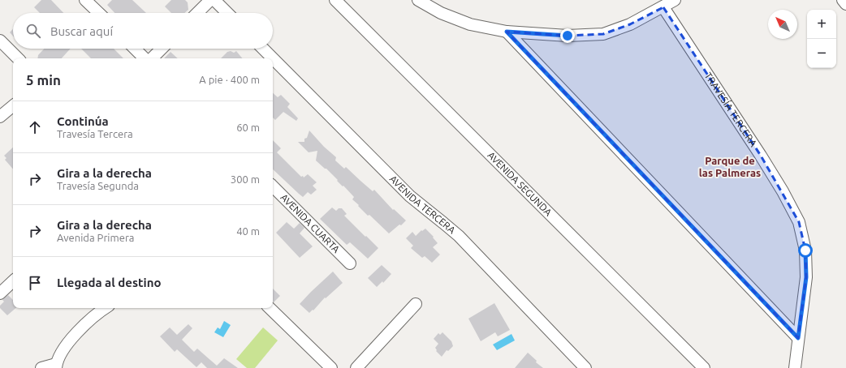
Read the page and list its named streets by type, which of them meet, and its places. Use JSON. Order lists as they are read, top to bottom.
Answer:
{
  "streets": {
    "street": [
      "TRAVESÍA TERCERA",
      "AVENIDA SEGUNDA",
      "AVENIDA TERCERA",
      "AVENIDA CUARTA"
    ]
  },
  "districts": ["Parque de las Palmeras"],
  "north": "top left",
  "page": {
    "map_buttons": ["+", "−"],
    "search": "Buscar aquí",
    "heading": ["5 min", "A pie · 400 m"],
    "list": [
      ["Continúa", "Travesía Tercera", "60 m"],
      ["Gira a la derecha", "Travesía Segunda", "300 m"],
      ["Gira a la derecha", "Avenida Primera", "40 m"],
      "Llegada al destino"
    ]
  }
}
